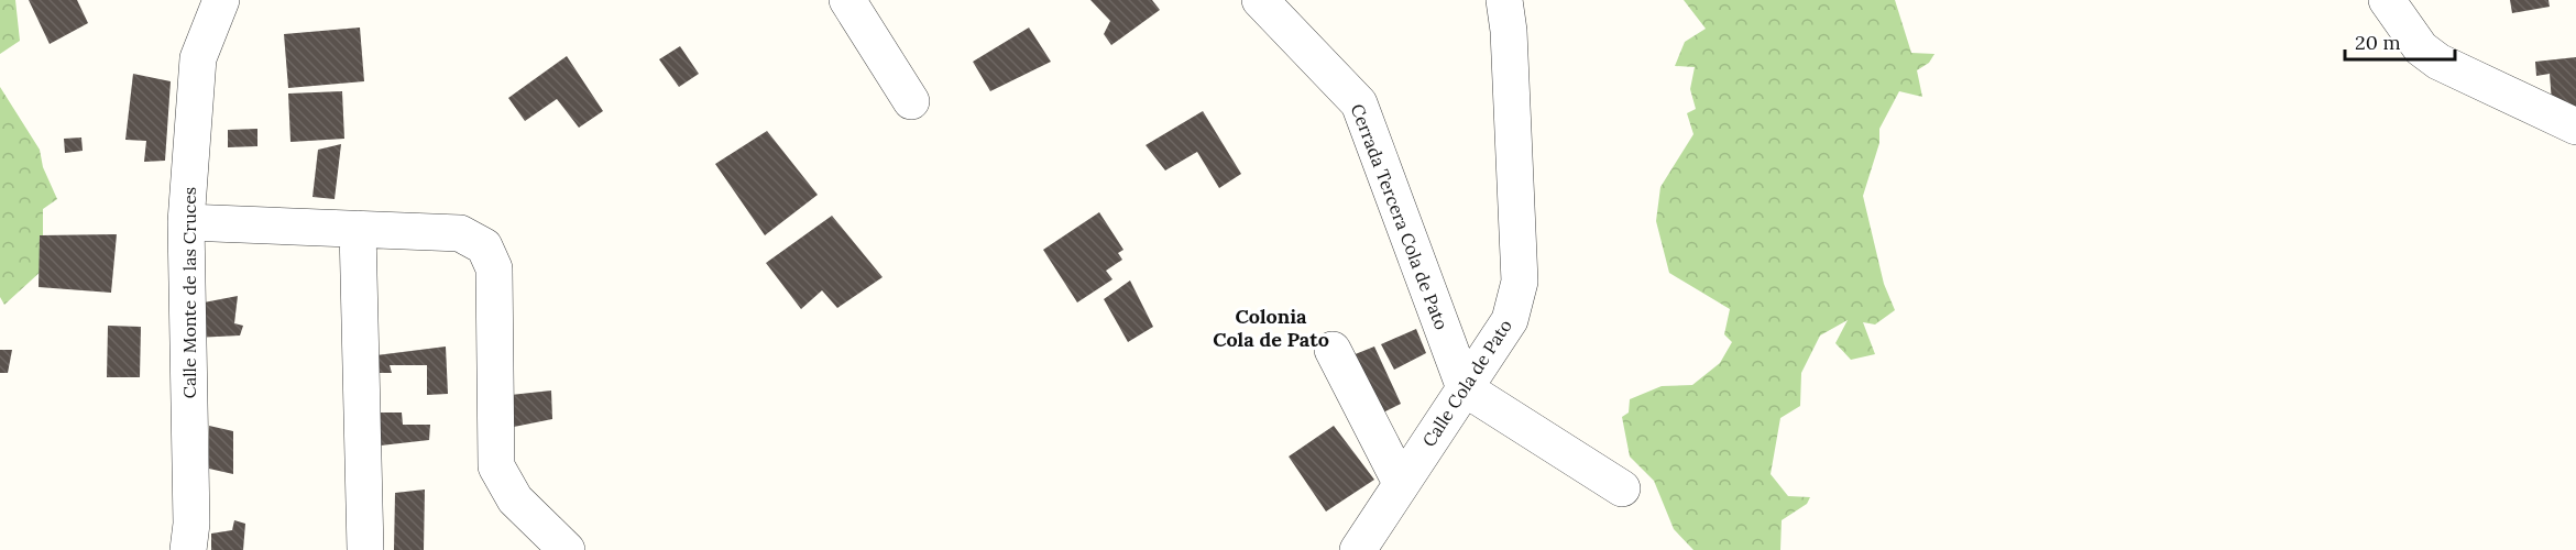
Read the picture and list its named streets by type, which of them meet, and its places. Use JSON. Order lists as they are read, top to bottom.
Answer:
{
  "streets": {
    "street": ["Cerrada Tercera Cola de Pato", "Calle Monte de las Cruces", "Calle Cola de Pato"]
  },
  "crossings": [
    ["Cerrada Tercera Cola de Pato", "Calle Cola de Pato"]
  ],
  "districts": ["Colonia Cola de Pato"],
  "scale_bar": "20 m"
}
